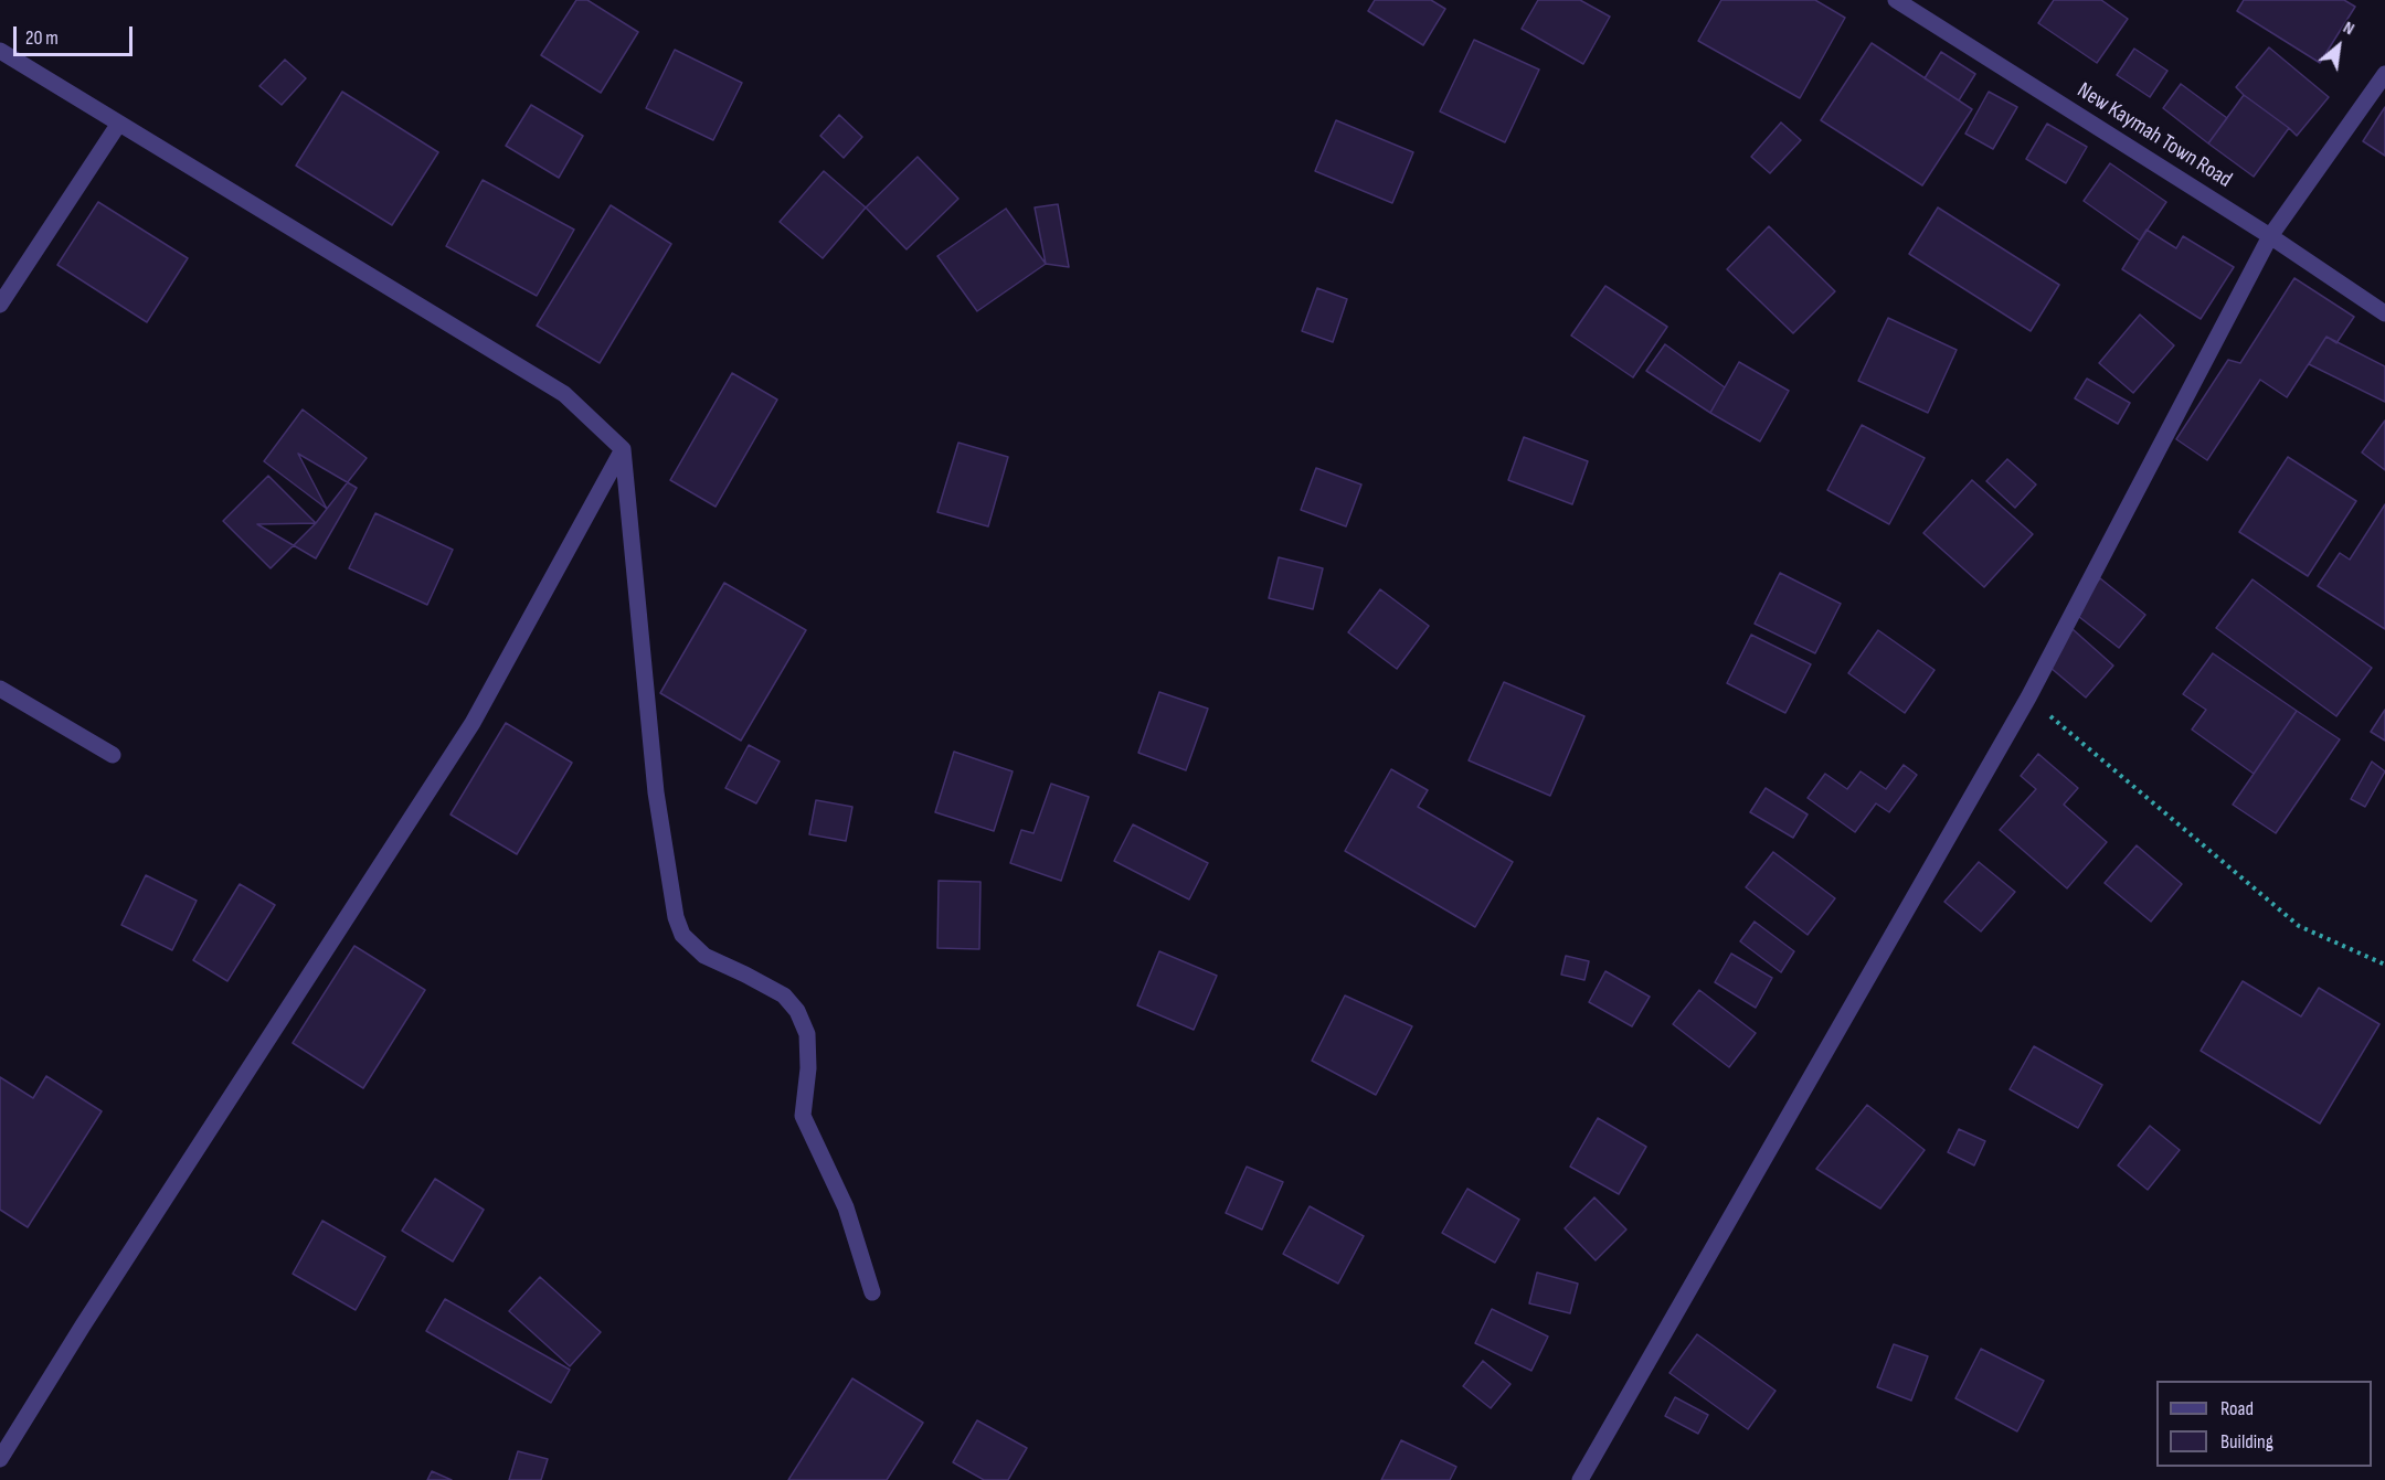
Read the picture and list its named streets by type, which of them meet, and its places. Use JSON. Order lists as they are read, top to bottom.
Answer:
{
  "streets": {
    "street": ["New Kaymah Town Road"]
  },
  "legend": ["Road", "Building"],
  "scale_bar": "20 m",
  "north": "top right"
}
